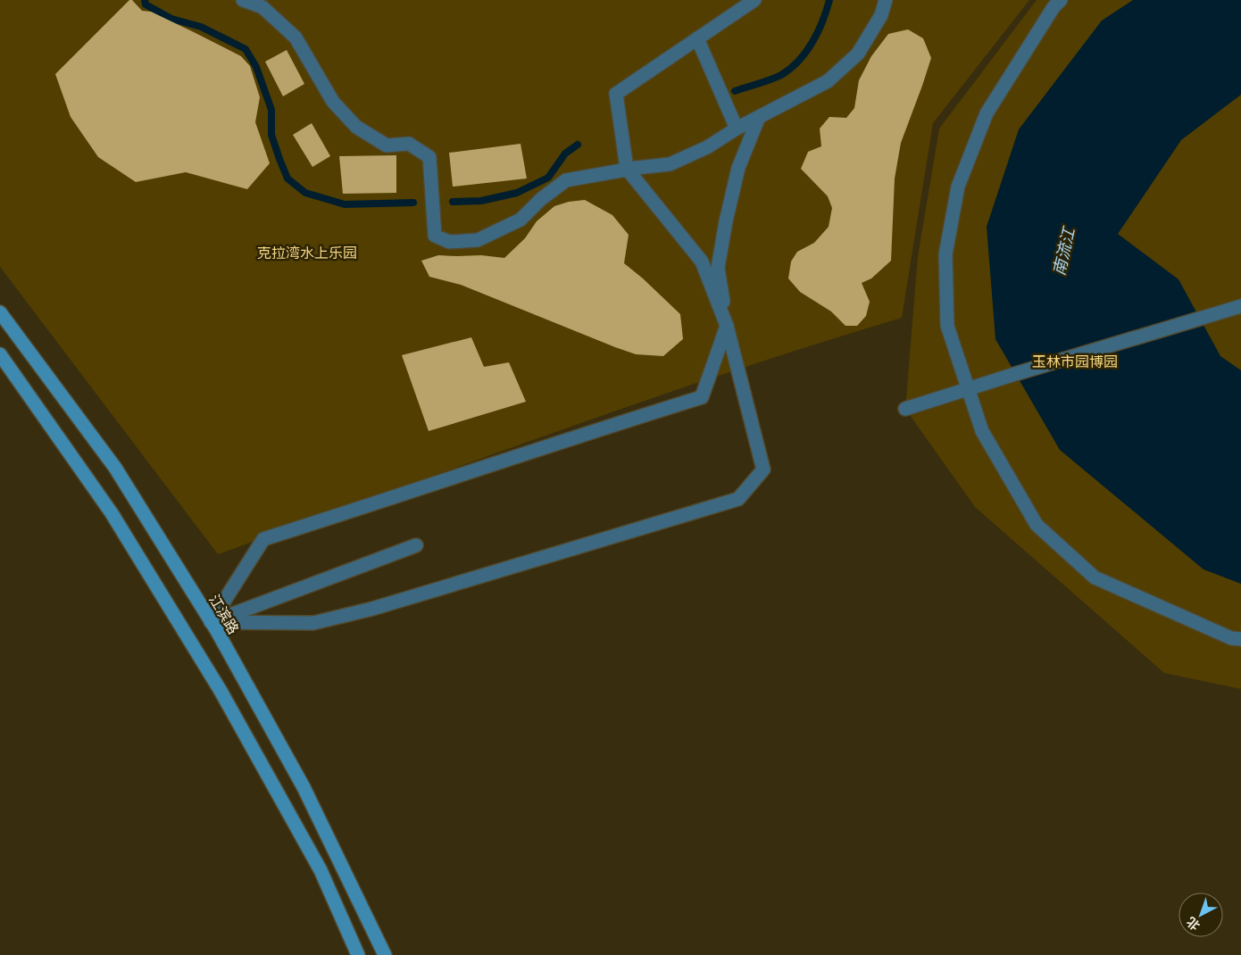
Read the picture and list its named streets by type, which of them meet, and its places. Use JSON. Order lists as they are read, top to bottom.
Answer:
{
  "streets": {
    "main road": ["江滨路"]
  },
  "water": ["南流江"],
  "parks": ["克拉湾水上乐园", "玉林市园博园"],
  "north": "bottom left"
}
